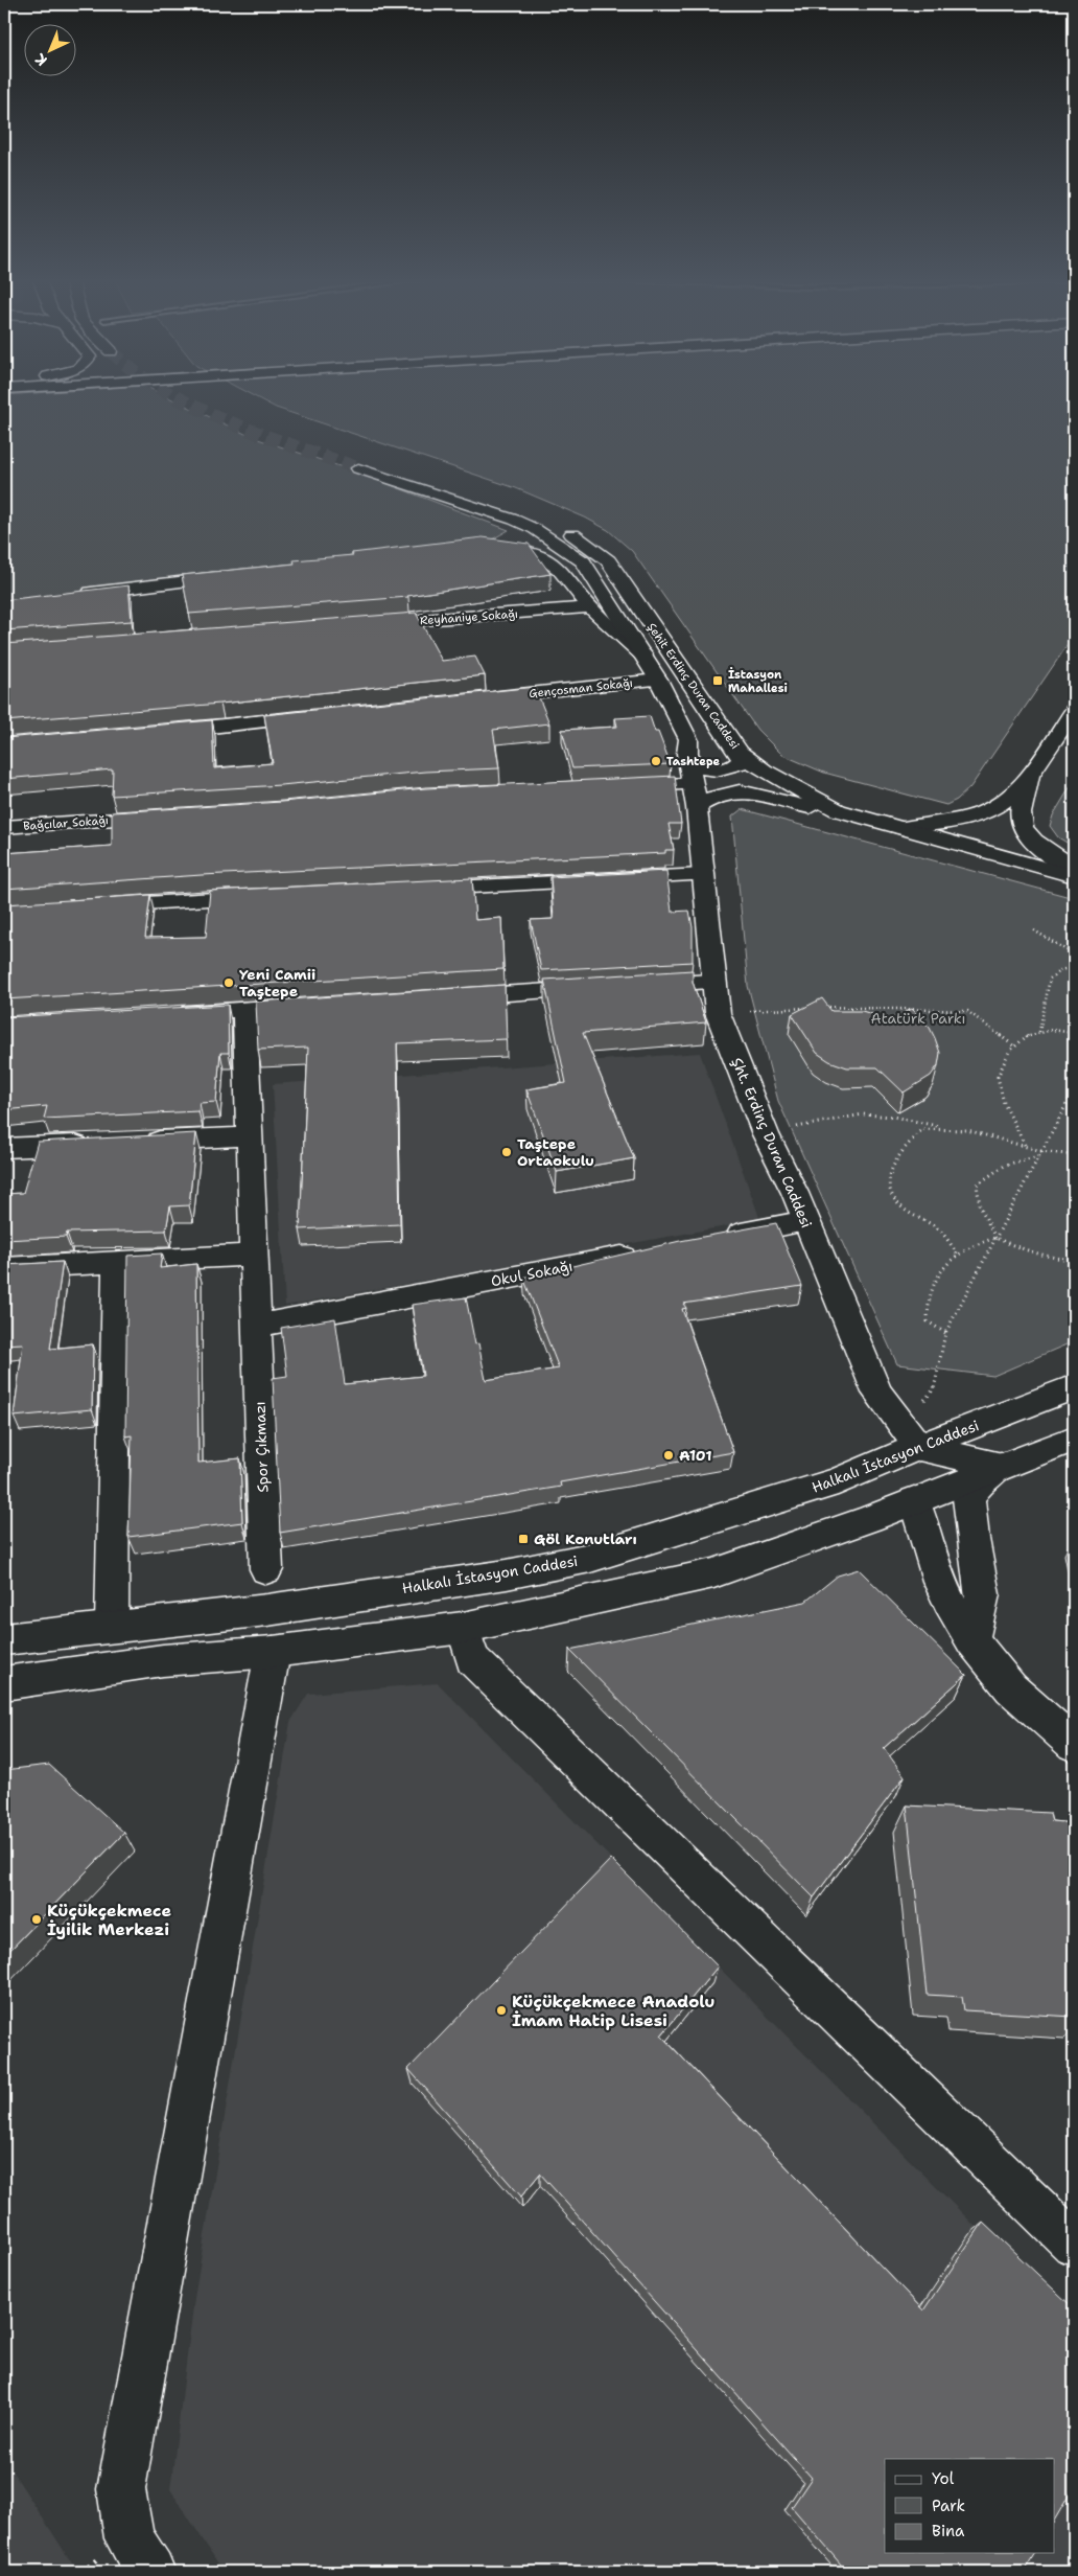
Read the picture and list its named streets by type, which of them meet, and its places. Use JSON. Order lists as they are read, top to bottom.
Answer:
{
  "streets": {
    "street": [
      "Reyhaniye Sokağı",
      "Şehit Erdinç Duran Caddesi",
      "Gençosman Sokağı",
      "Bağcılar Sokağı",
      "Şht. Erdinç Duran Caddesi",
      "Okul Sokağı",
      "Spor Çıkmazı",
      "Halkalı İstasyon Caddesi"
    ]
  },
  "crossings": [
    ["Şehit Erdinç Duran Caddesi", "Gençosman Sokağı"],
    ["Şehit Erdinç Duran Caddesi", "Şht. Erdinç Duran Caddesi"],
    ["Şht. Erdinç Duran Caddesi", "Halkalı İstasyon Caddesi"],
    ["Okul Sokağı", "Spor Çıkmazı"]
  ],
  "parks": ["Atatürk Parkı"],
  "places": {
    "transit": ["İstasyon Mahallesi", "Göl Konutları"],
    "other": [
      "Tashtepe",
      "Yeni Camii Taştepe",
      "Taştepe Ortaokulu",
      "A101",
      "Küçükçekmece İyilik Merkezi",
      "Küçükçekmece Anadolu İmam Hatip Lisesi"
    ]
  },
  "legend": ["Yol", "Park", "Bina"],
  "north": "bottom left"
}
